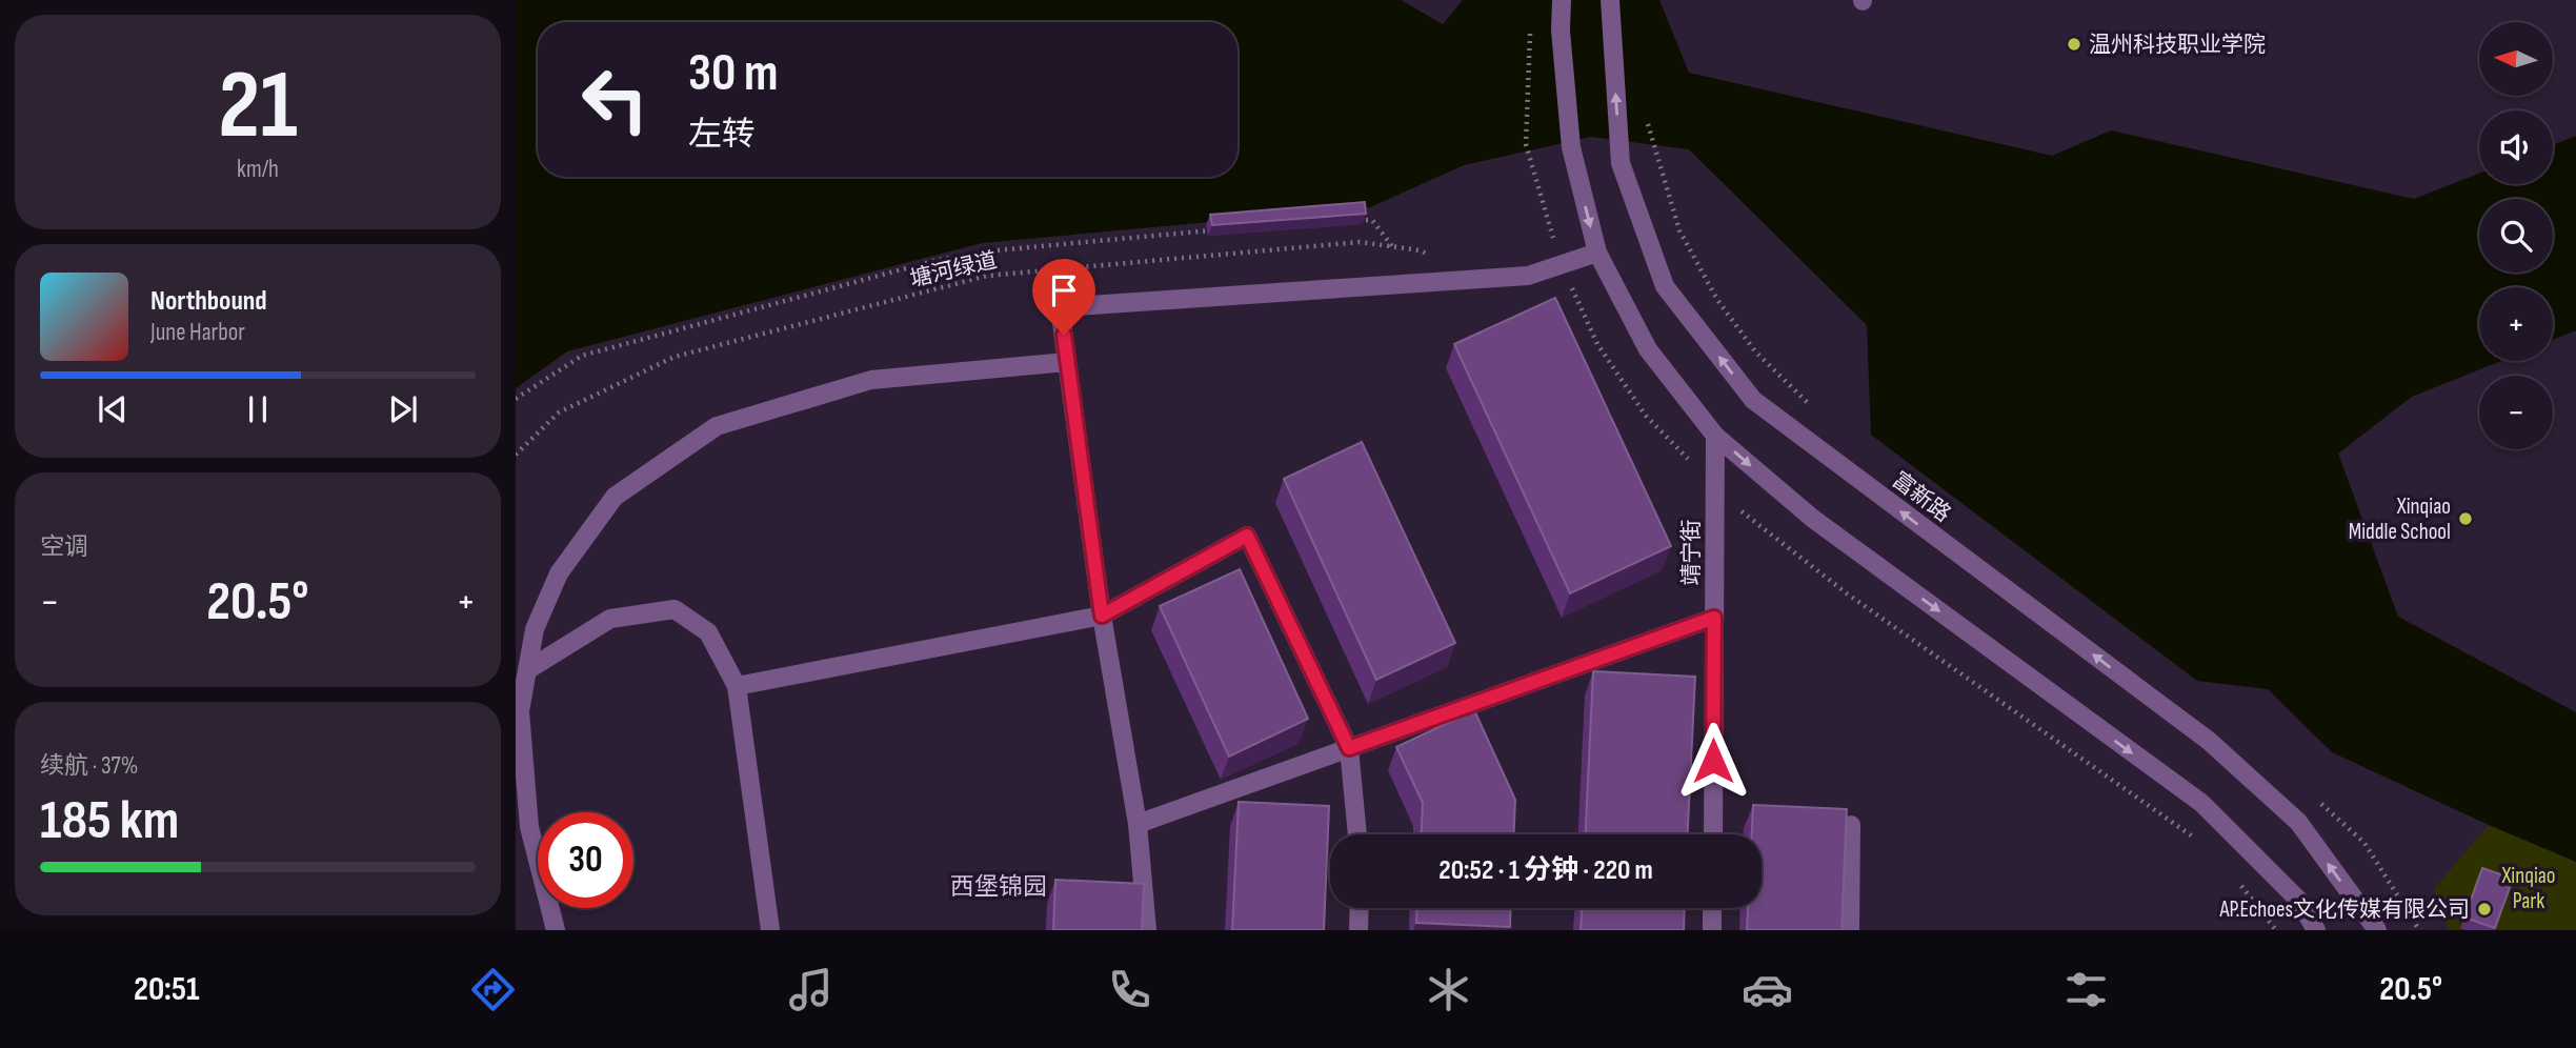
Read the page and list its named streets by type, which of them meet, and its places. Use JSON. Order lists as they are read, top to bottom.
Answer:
{
  "streets": {
    "street": ["富新路", "靖宁街"],
    "path": ["塘河绿道"]
  },
  "districts": ["西堡锦园"],
  "parks": ["Xinqiao Park"],
  "places": ["温州科技职业学院", "Xinqiao Middle School", "AP.Echoes文化传媒有限公司"],
  "north": "left",
  "page": {
    "tile": [
      ["21", "km/h"],
      "空调",
      ["续航 · 37%", "185 km"]
    ],
    "map_buttons": ["+", "−"],
    "turn": ["30 m", "左转"],
    "song": ["Northbound", "June Harbor"],
    "heat": ["−", "20.5°", "+"],
    "limit": "30",
    "trip": "20:52 · 1 分钟 · 220 m",
    "tabs": ["20:51", "20.5°"]
  }
}
